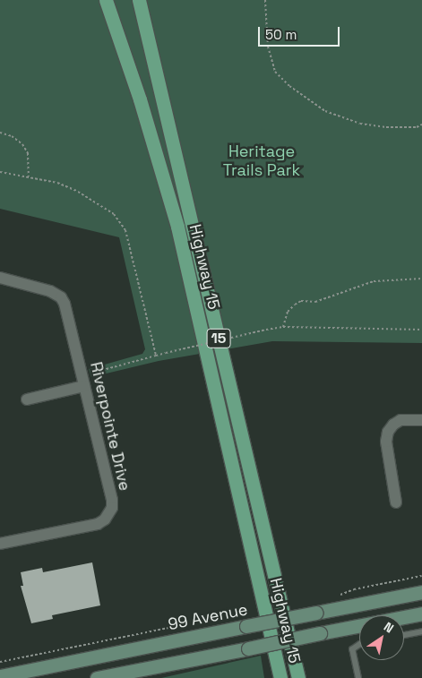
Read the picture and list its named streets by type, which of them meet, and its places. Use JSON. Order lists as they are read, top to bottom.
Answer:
{
  "streets": {
    "main road": ["Highway 15", "15", "99 Avenue"],
    "street": ["Riverpointe Drive"]
  },
  "parks": ["Heritage Trails Park"],
  "scale_bar": "50 m",
  "north": "top right"
}
